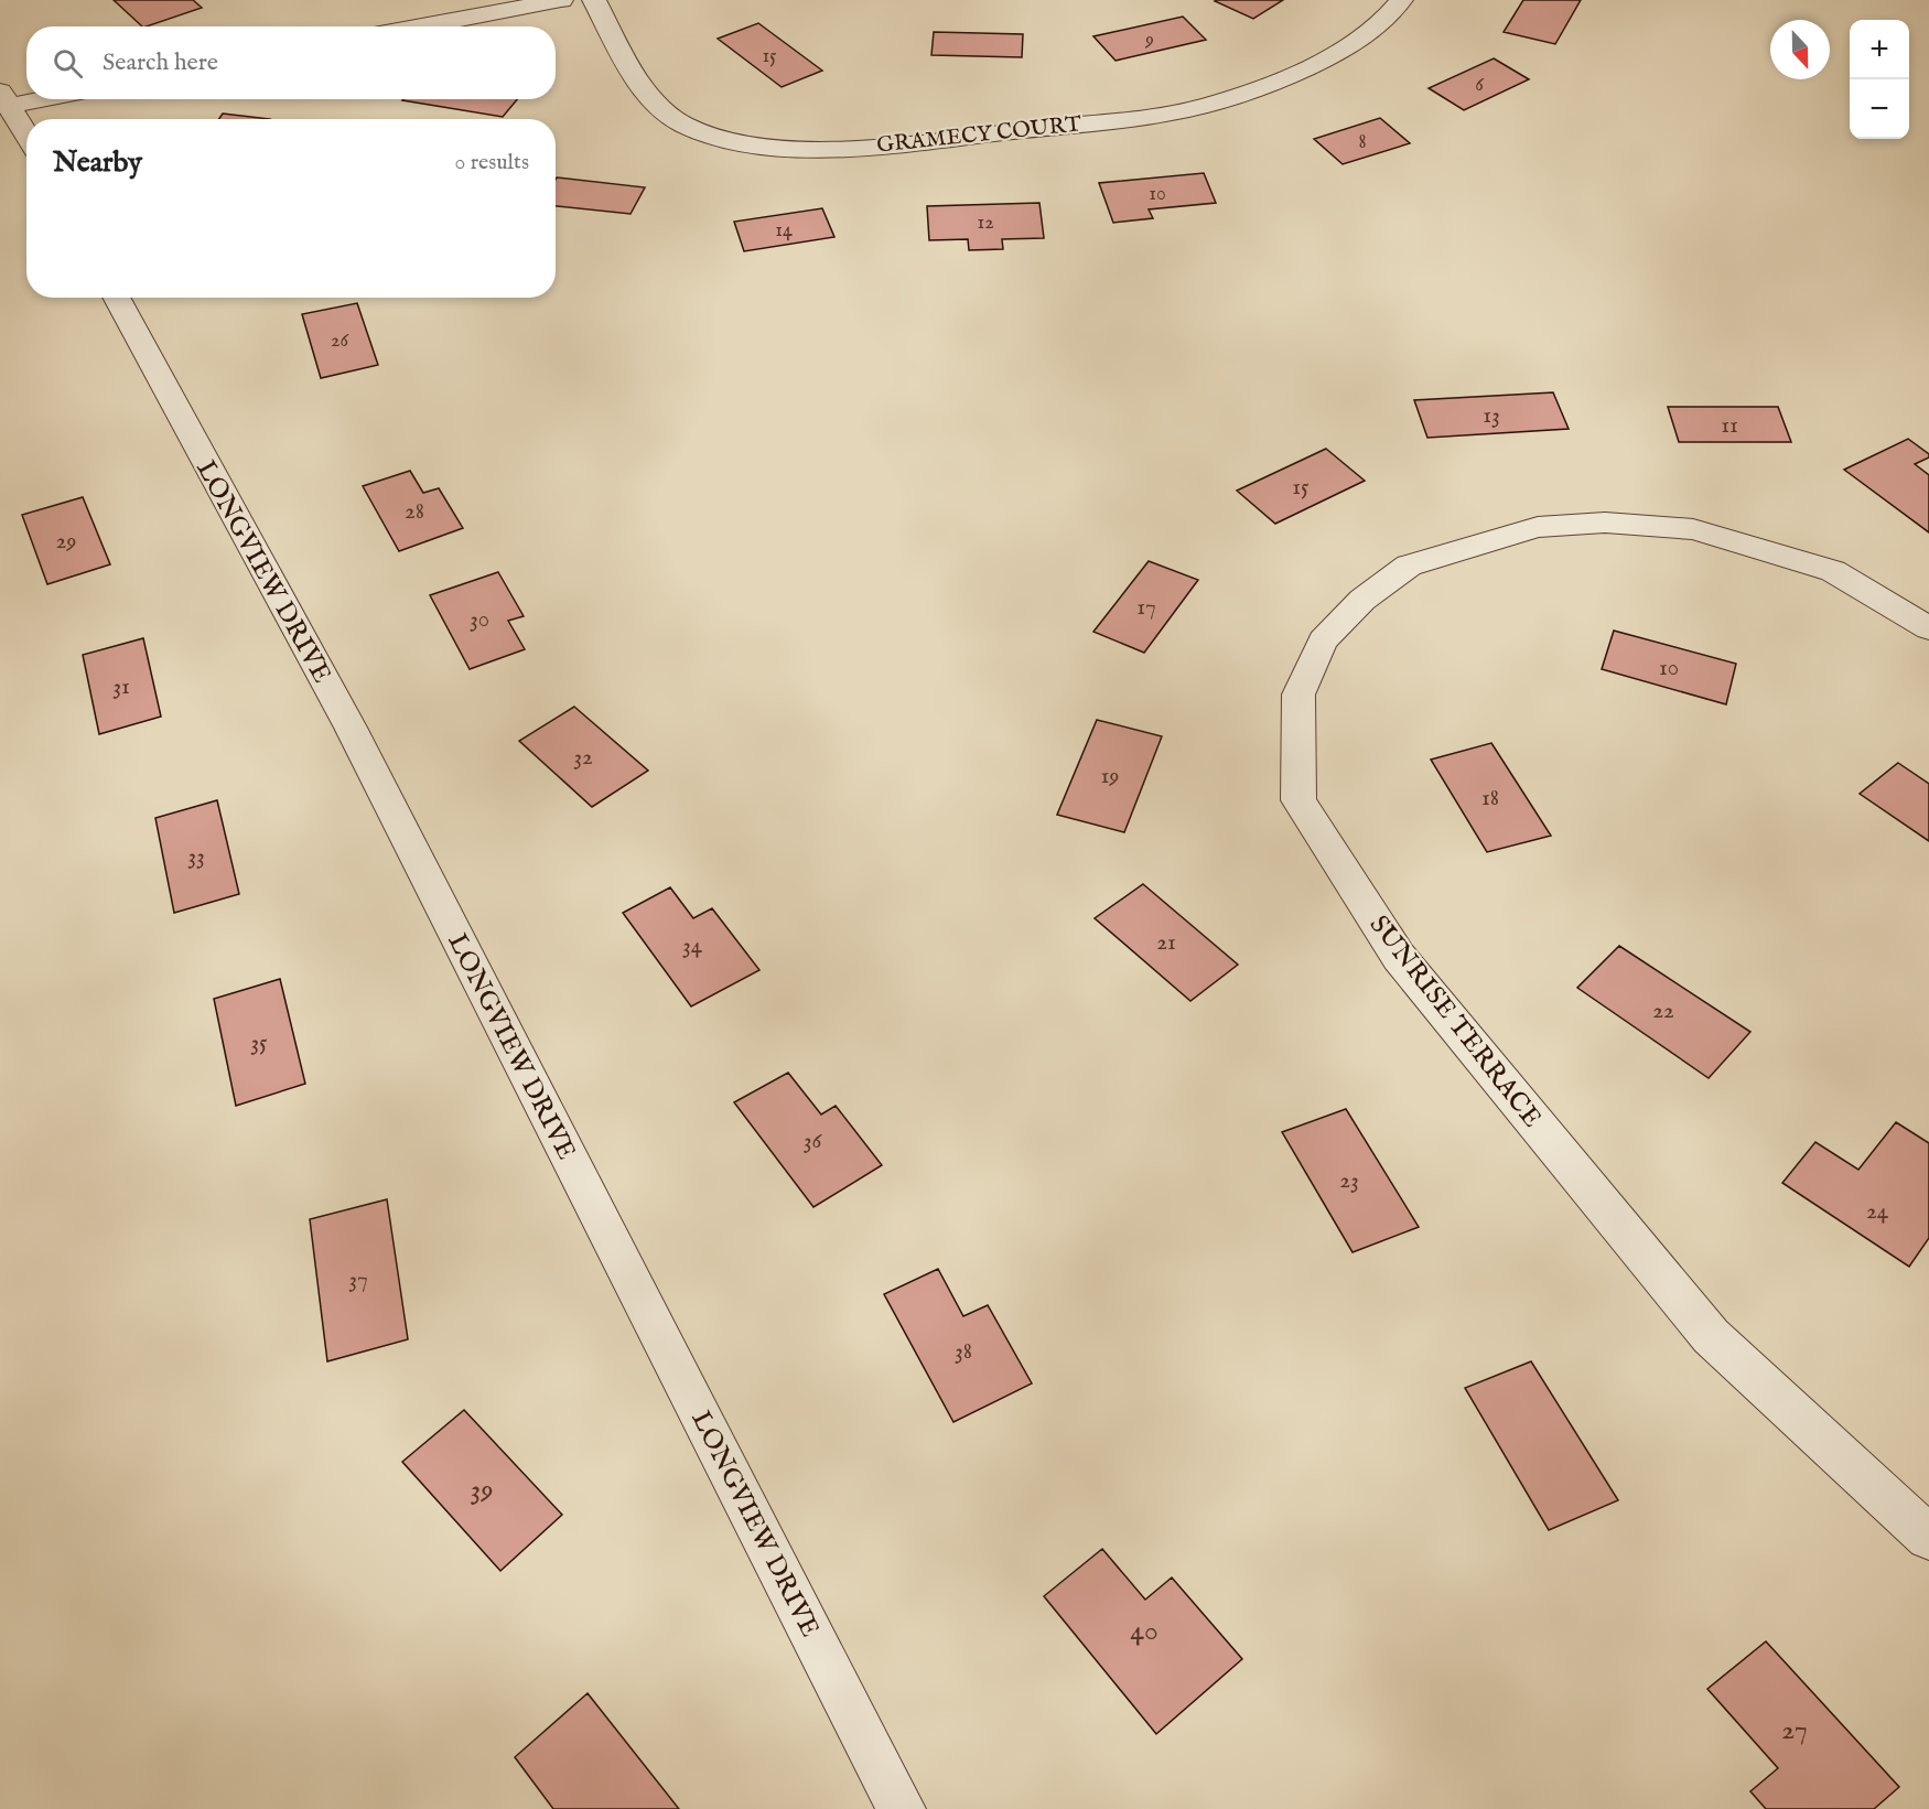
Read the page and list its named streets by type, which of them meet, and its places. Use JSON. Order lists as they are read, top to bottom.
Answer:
{
  "streets": {
    "street": ["GRAMECY COURT", "LONGVIEW DRIVE", "SUNRISE TERRACE"]
  },
  "house_numbers": [
    "9",
    "15",
    "6",
    "8",
    "10",
    "12",
    "14",
    "26",
    "13",
    "11",
    "15",
    "28",
    "29",
    "17",
    "30",
    "10",
    "31",
    "32",
    "19",
    "18",
    "33",
    "21",
    "34",
    "22",
    "35",
    "36",
    "23",
    "24",
    "37",
    "38",
    "39",
    "40",
    "27"
  ],
  "north": "bottom",
  "page": {
    "map_buttons": ["+", "−"],
    "search": "Search here",
    "heading": ["Nearby", "0 results"]
  }
}
